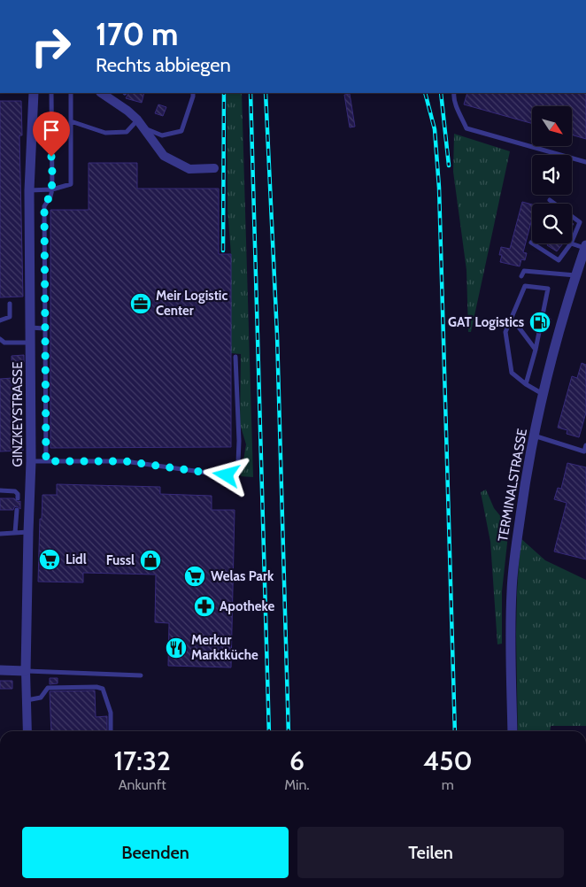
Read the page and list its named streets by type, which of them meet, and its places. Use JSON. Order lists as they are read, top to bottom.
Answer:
{
  "streets": {
    "street": ["GINZKEYSTRASSE", "TERMINALSTRASSE"]
  },
  "places": {
    "office": ["Meir Logistic Center"],
    "fuel station": ["GAT Logistics"],
    "supermarket": ["Lidl", "Welas Park"],
    "shop": ["Fussl"],
    "pharmacy": ["Apotheke"],
    "restaurant": ["Merkur Marktküche"]
  },
  "north": "bottom right",
  "page": {
    "turn": ["170 m", "Rechts abbiegen"],
    "eta": [
      "17:32",
      "Ankunft",
      "6",
      "Min.",
      "450",
      "m"
    ],
    "buttons": ["Beenden", "Teilen"]
  }
}
